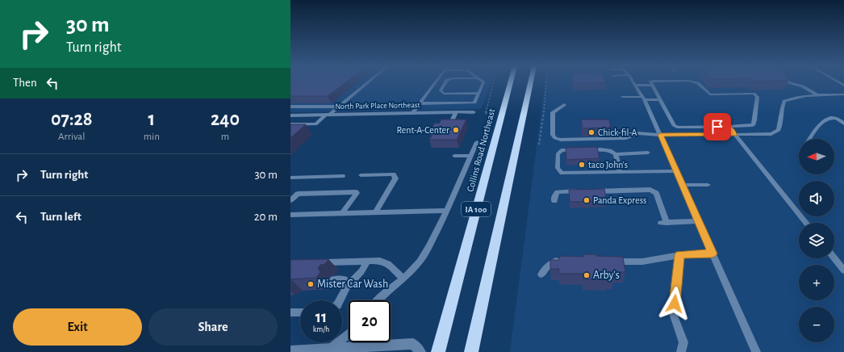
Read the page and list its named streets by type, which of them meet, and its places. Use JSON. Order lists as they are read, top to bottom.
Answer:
{
  "streets": {
    "highway": ["Collins Road Northeast", "IA 100"],
    "street": ["North Park Place Northeast"]
  },
  "places": [
    "Rent-A-Center",
    "Chick-fil-A",
    "taco John's",
    "Panda Express",
    "Arby's",
    "Mister Car Wash"
  ],
  "north": "left",
  "page": {
    "turn": ["30 m", "Turn right"],
    "then": "Then",
    "eta": [
      "07:28",
      "Arrival",
      "1",
      "min",
      "240",
      "m"
    ],
    "map_buttons": ["+", "−"],
    "list": [
      {
        "name": "Turn right",
        "value": "30 m"
      },
      {
        "name": "Turn left",
        "value": "20 m"
      }
    ],
    "speed": "11 km/h",
    "limit": "20",
    "buttons": ["Exit", "Share"]
  }
}
